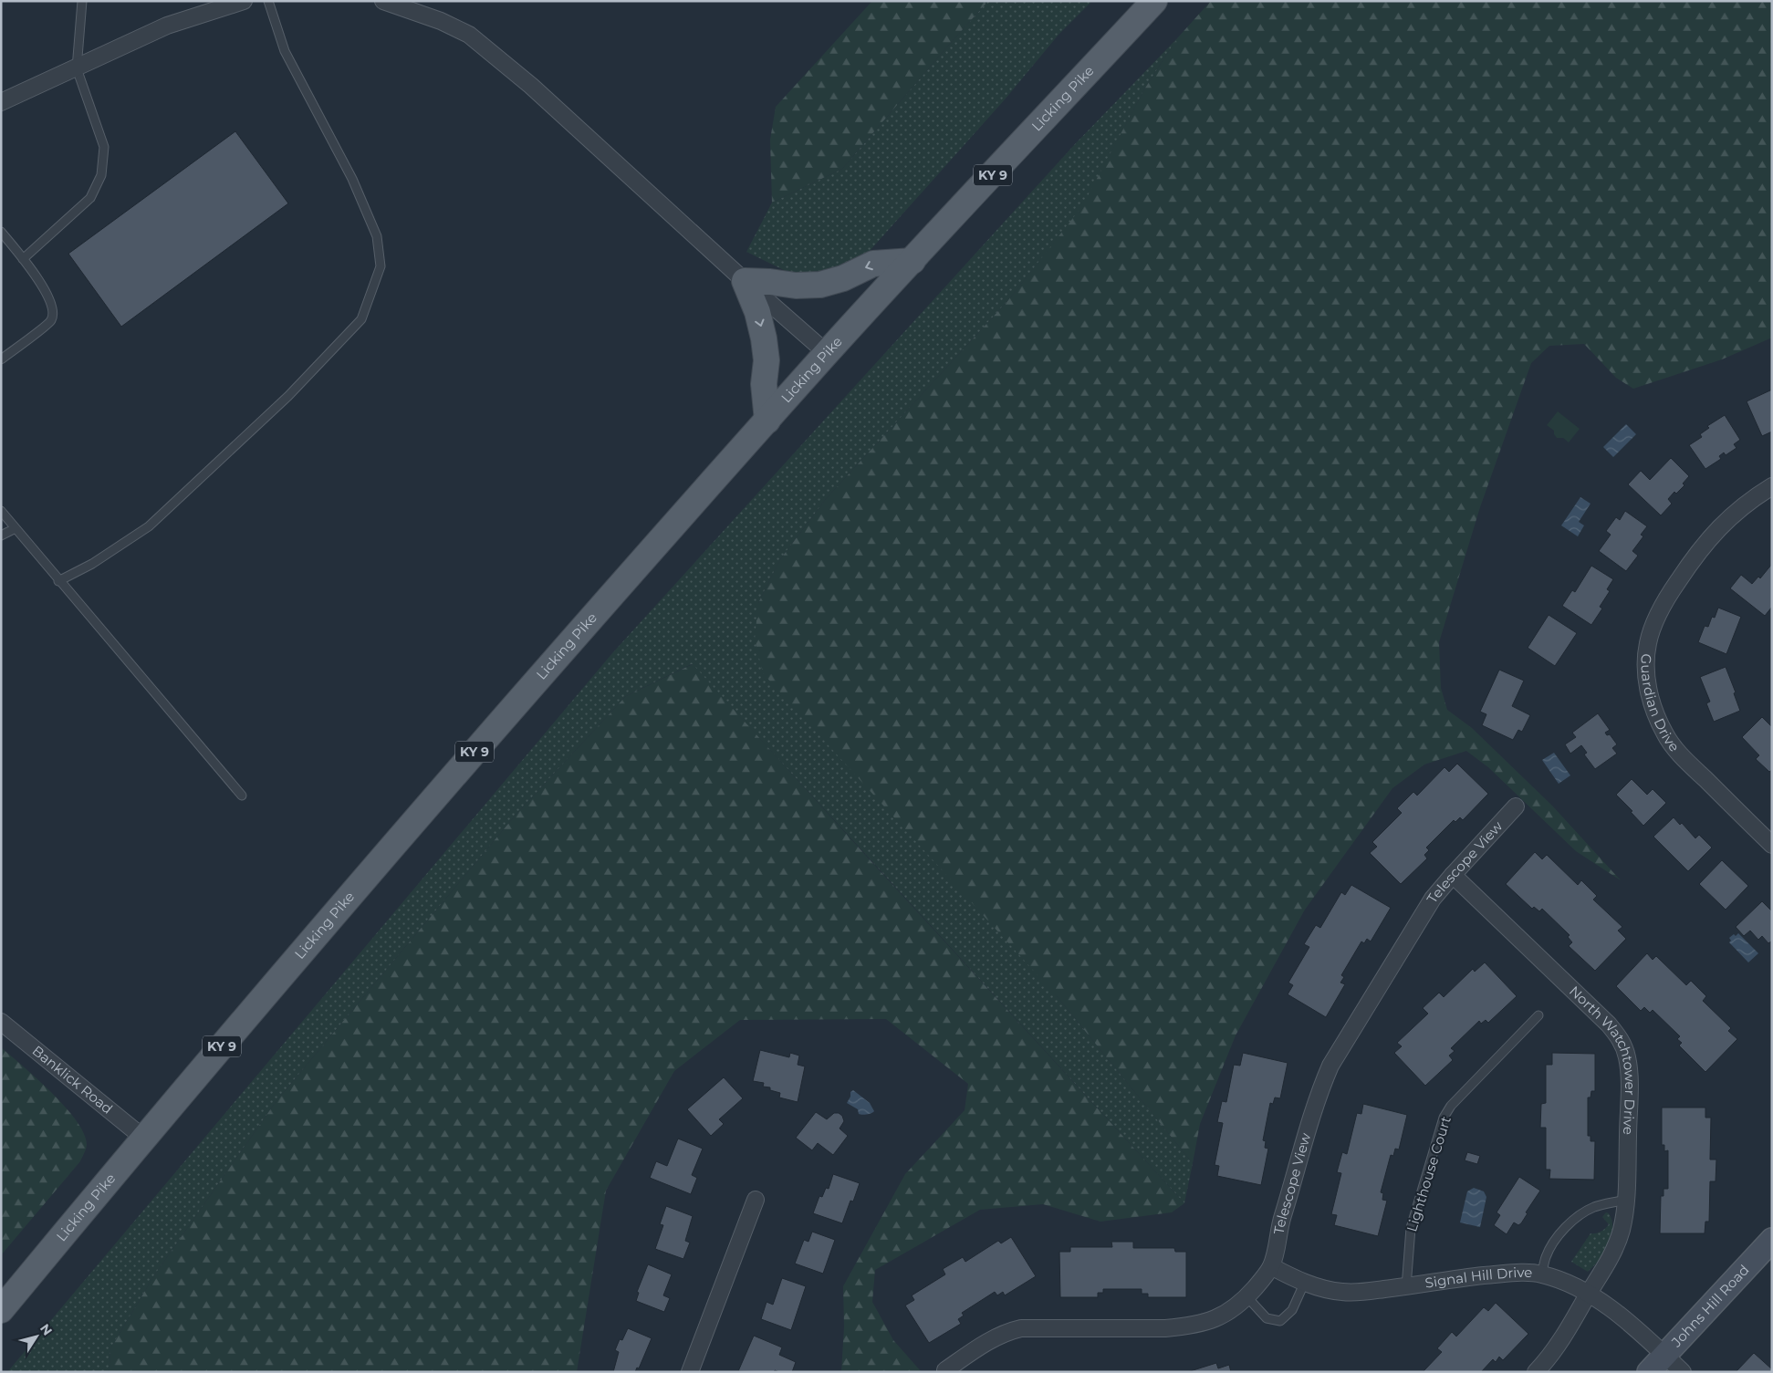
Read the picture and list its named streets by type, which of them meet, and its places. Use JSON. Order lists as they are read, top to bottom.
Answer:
{
  "streets": {
    "main road": ["Licking Pike", "KY 9", "Johns Hill Road"],
    "street": [
      "Guardian Drive",
      "Telescope View",
      "North Watchtower Drive",
      "Banklick Road",
      "Signal Hill Drive"
    ],
    "lane": ["Lighthouse Court"]
  },
  "crossings": [
    ["Licking Pike", "Banklick Road"],
    ["Telescope View", "North Watchtower Drive"],
    ["Telescope View", "Signal Hill Drive"],
    ["North Watchtower Drive", "Signal Hill Drive"],
    ["Lighthouse Court", "Signal Hill Drive"],
    ["Signal Hill Drive", "Johns Hill Road"]
  ],
  "north": "top right"
}
